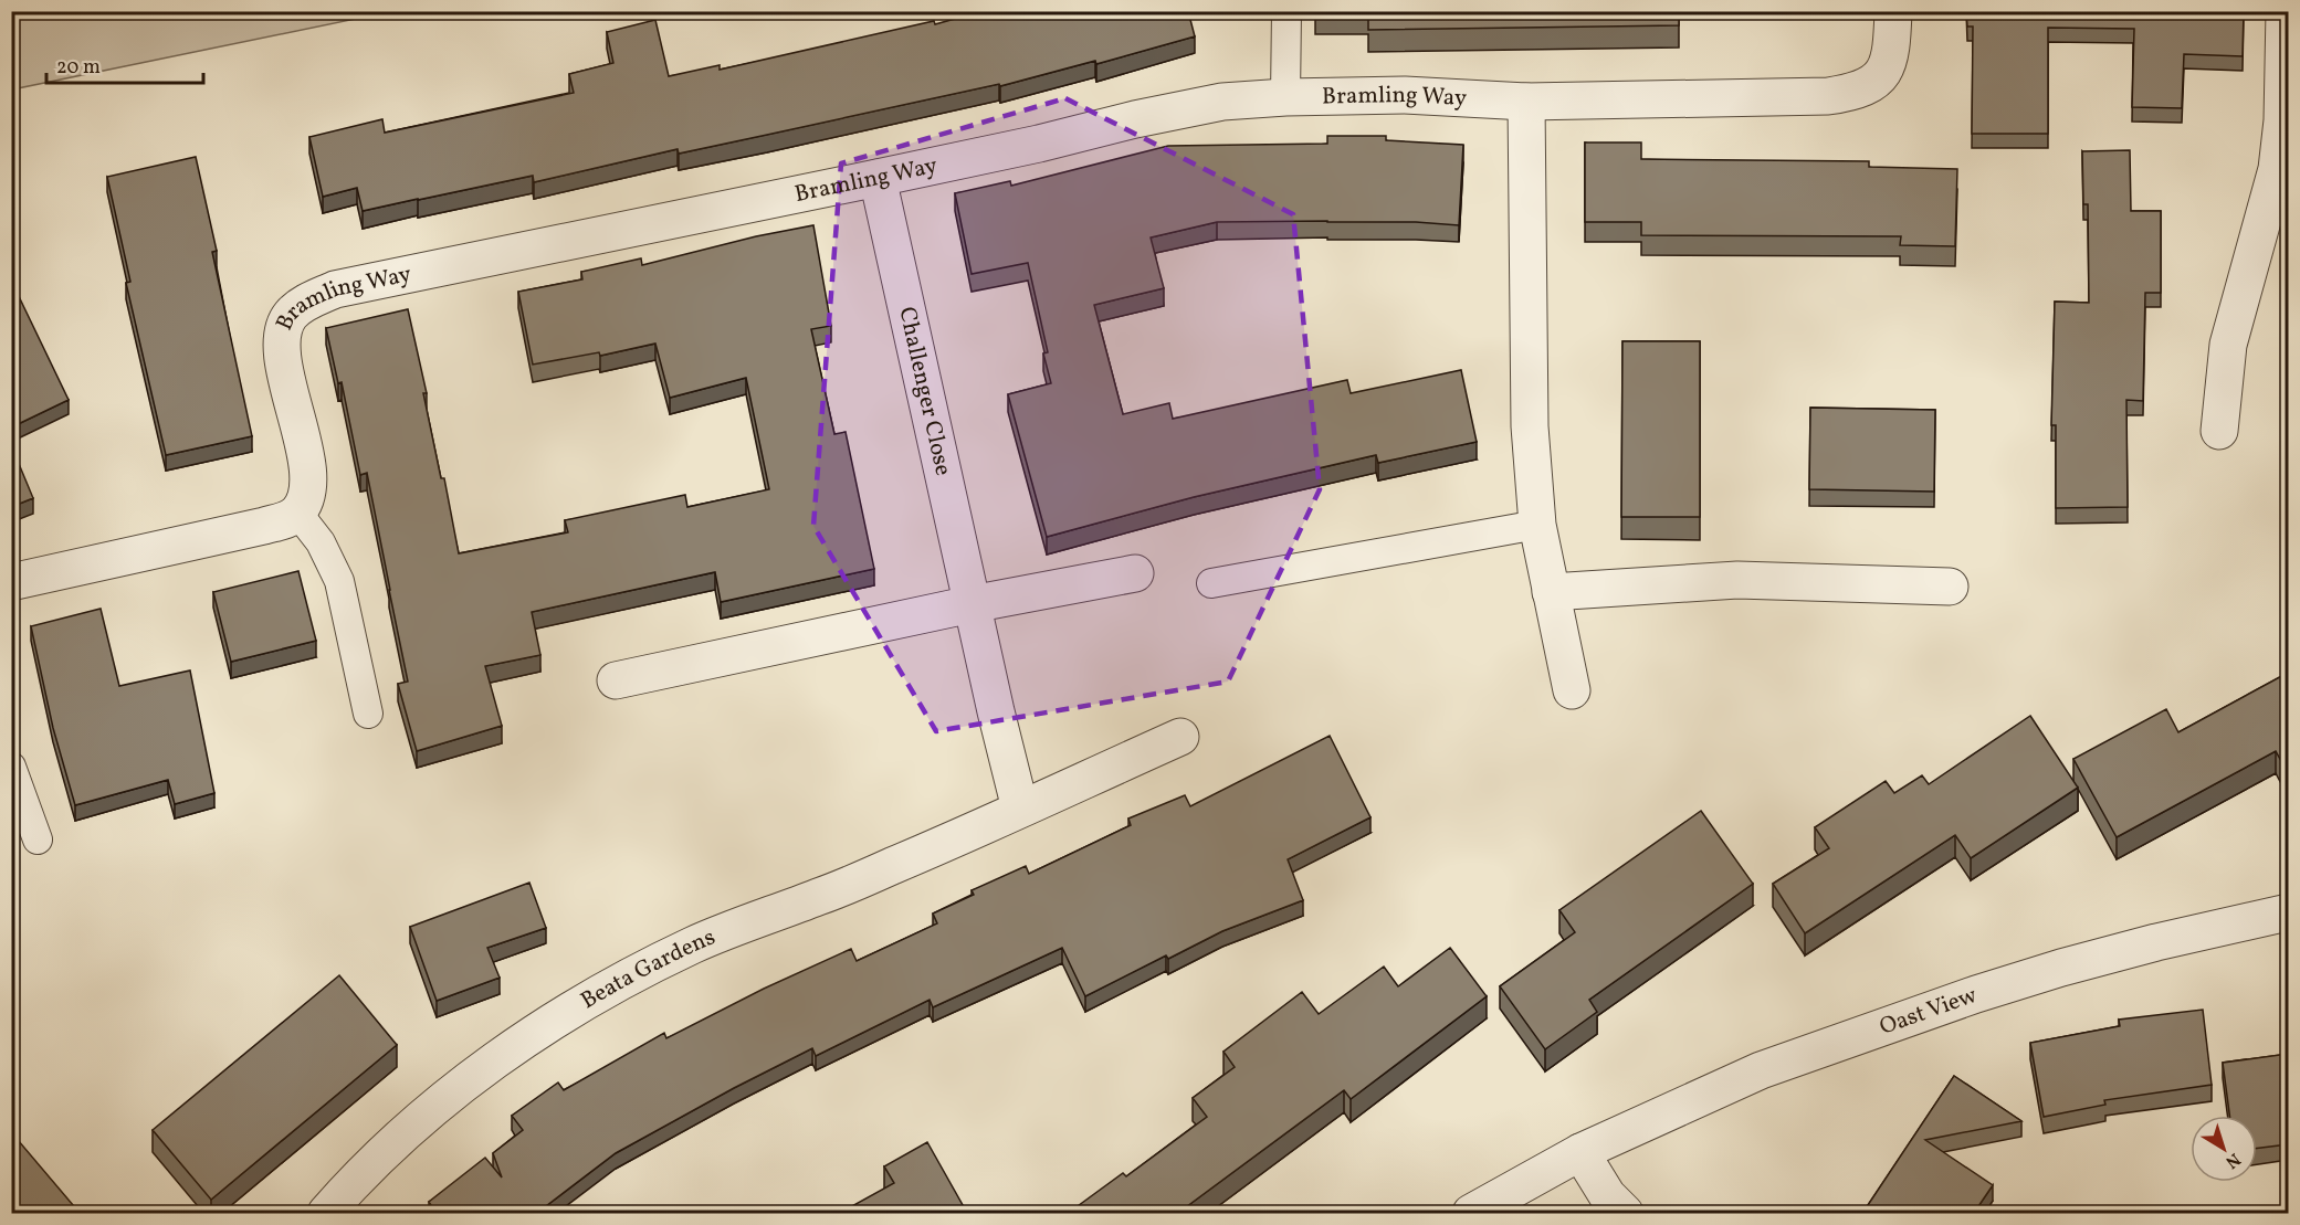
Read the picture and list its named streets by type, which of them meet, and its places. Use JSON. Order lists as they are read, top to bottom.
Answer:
{
  "streets": {
    "street": [
      "Bramling Way",
      "Challenger Close",
      "Beata Gardens",
      "Oast View"
    ]
  },
  "crossings": [
    ["Bramling Way", "Challenger Close"]
  ],
  "scale_bar": "20 m",
  "north": "bottom right"
}
